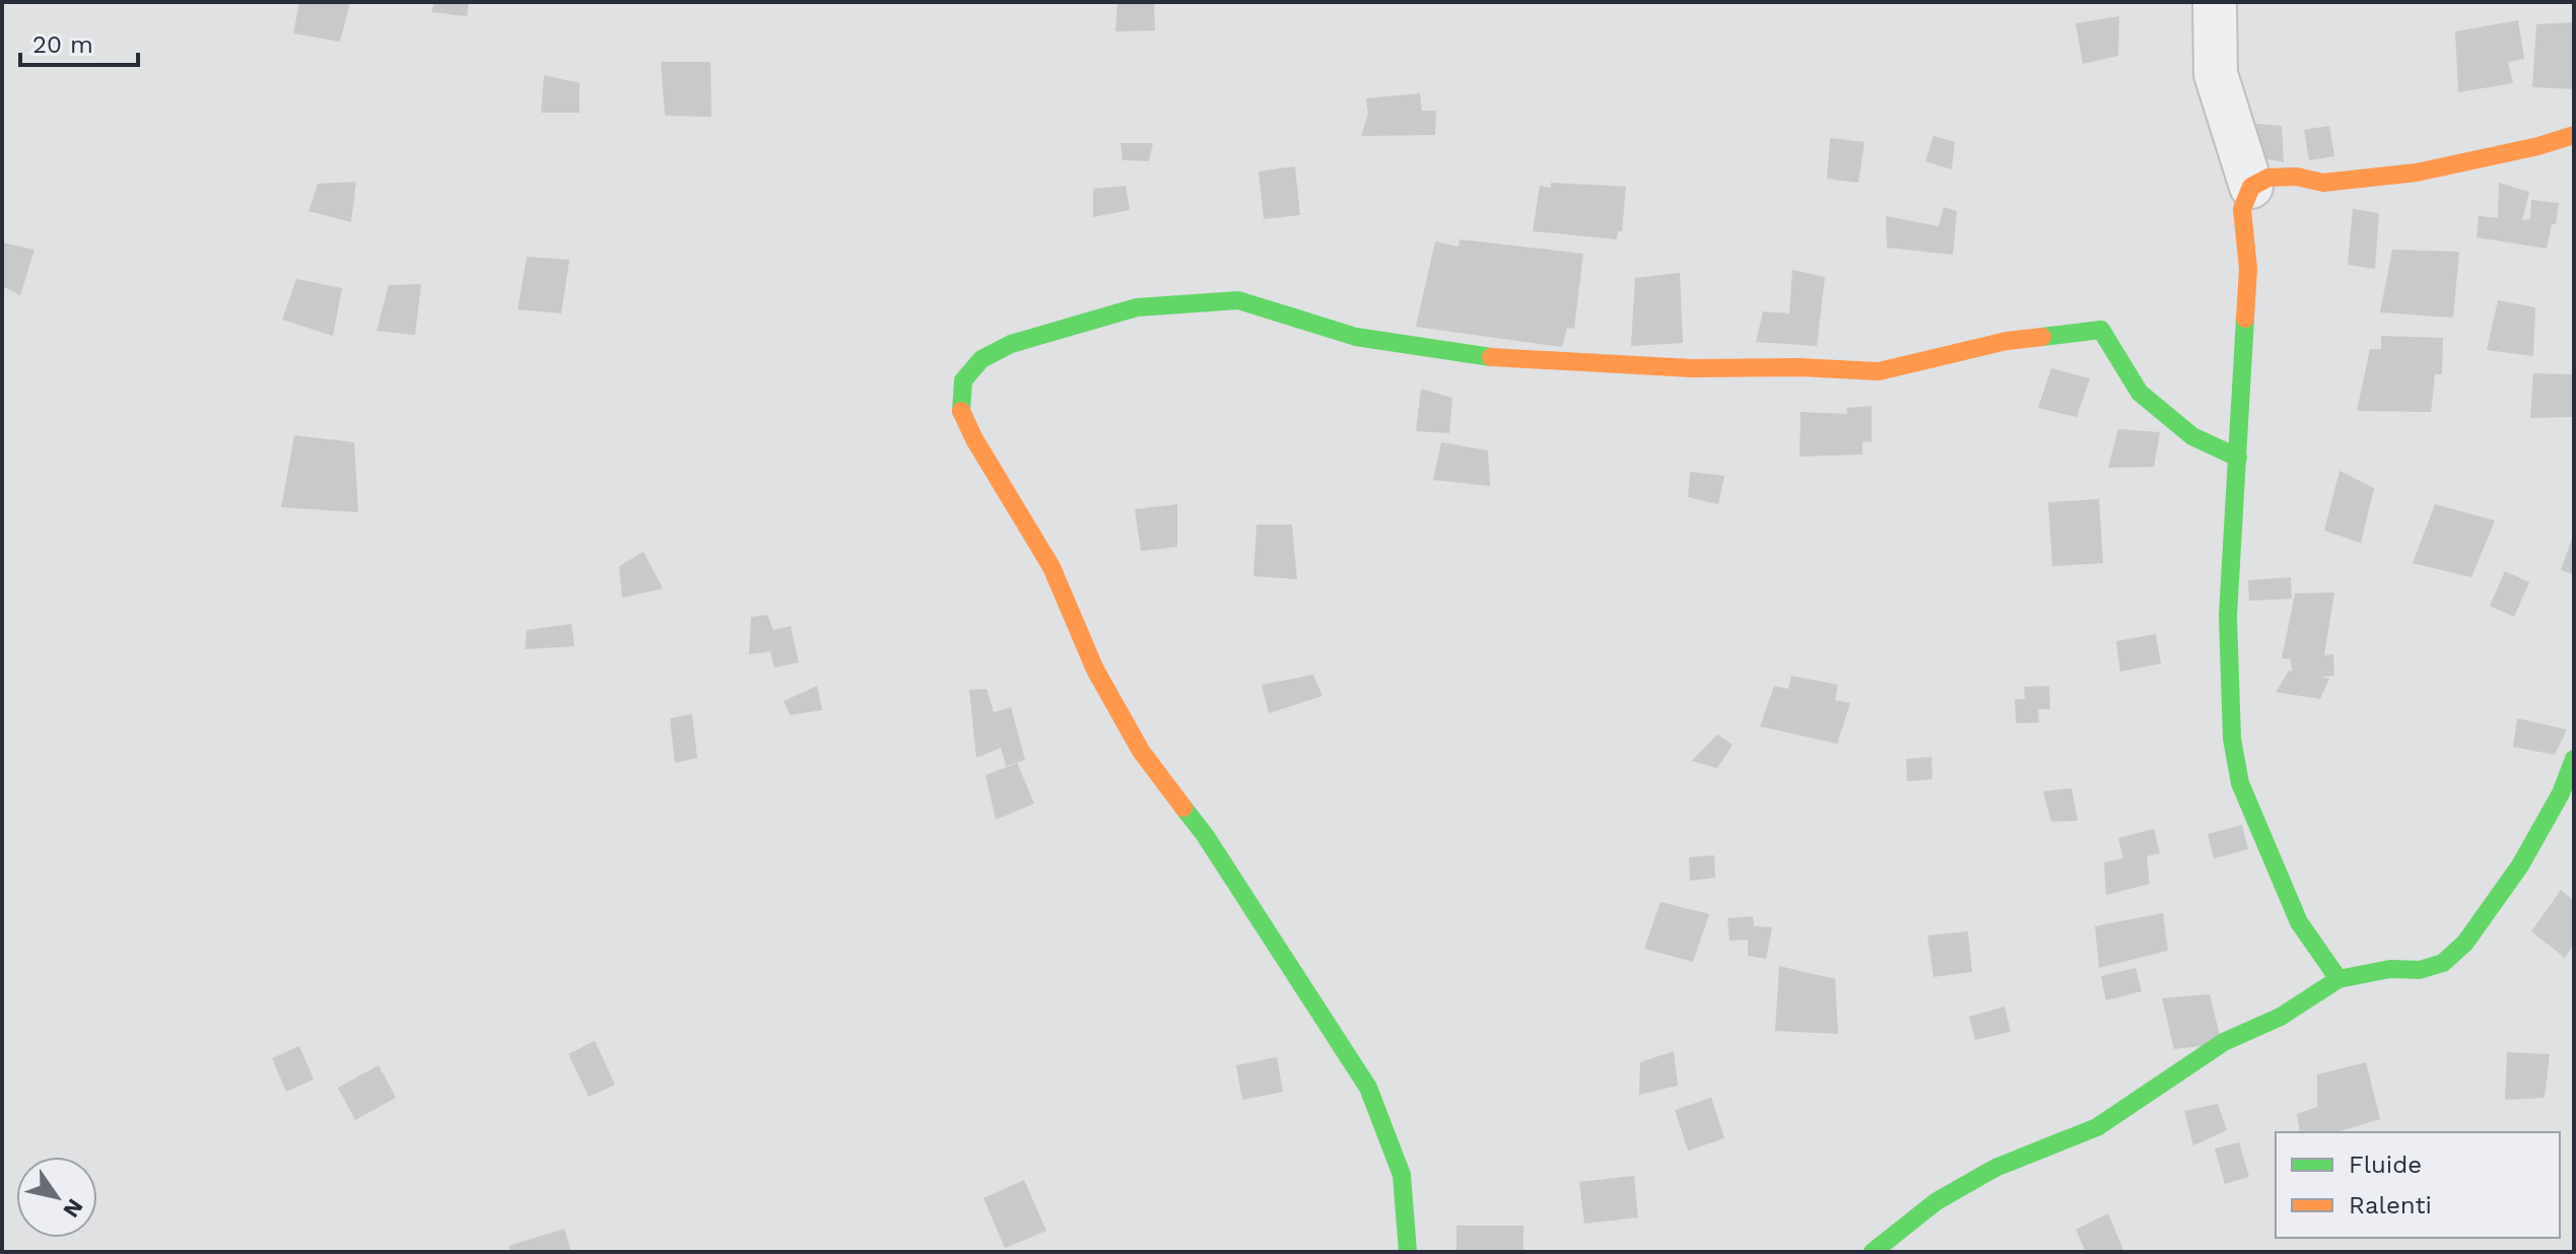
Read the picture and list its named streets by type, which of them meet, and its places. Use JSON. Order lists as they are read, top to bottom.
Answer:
{
  "legend": ["Fluide", "Ralenti"],
  "scale_bar": "20 m",
  "north": "bottom right"
}
